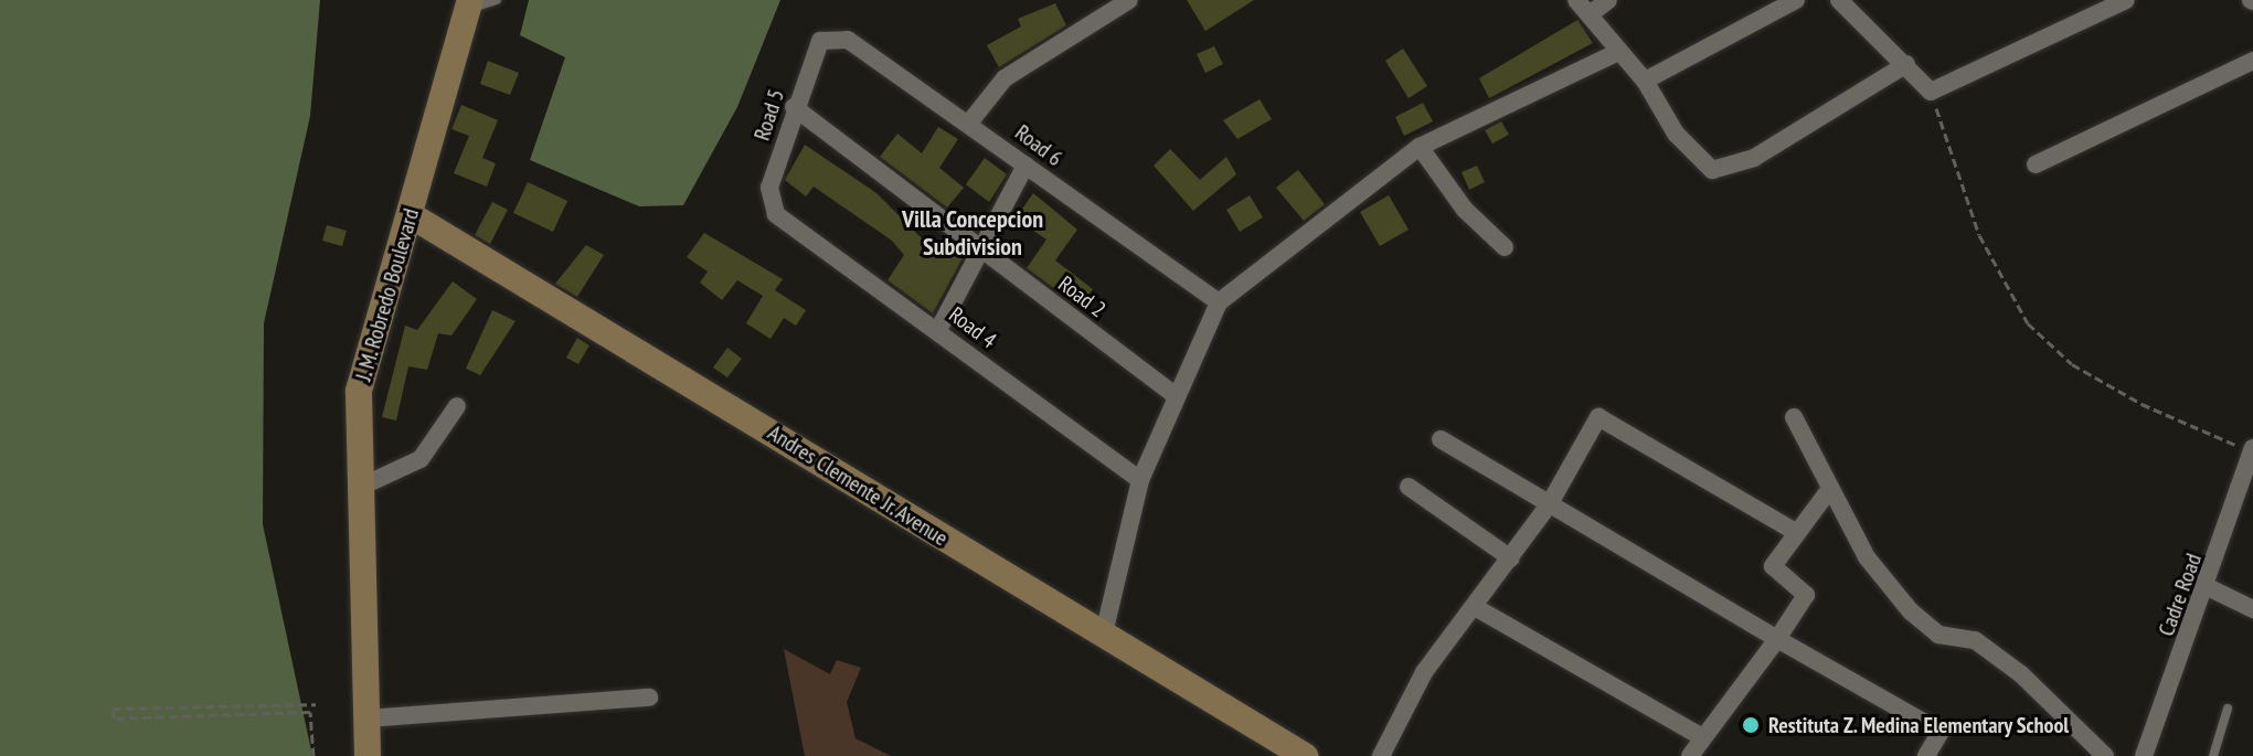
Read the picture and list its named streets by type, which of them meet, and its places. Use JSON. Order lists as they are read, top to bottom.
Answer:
{
  "streets": {
    "main road": ["J. M. Robredo Boulevard", "Andres Clemente Jr. Avenue"],
    "street": [
      "Road 5",
      "Road 6",
      "Road 2",
      "Road 4",
      "Cadre Road"
    ]
  },
  "crossings": [
    ["Road 5", "Road 6"],
    ["Road 5", "Road 2"],
    ["Road 5", "Road 4"],
    ["J. M. Robredo Boulevard", "Andres Clemente Jr. Avenue"]
  ],
  "districts": ["Villa Concepcion Subdivision"],
  "places": ["Restituta Z. Medina Elementary School"]
}
